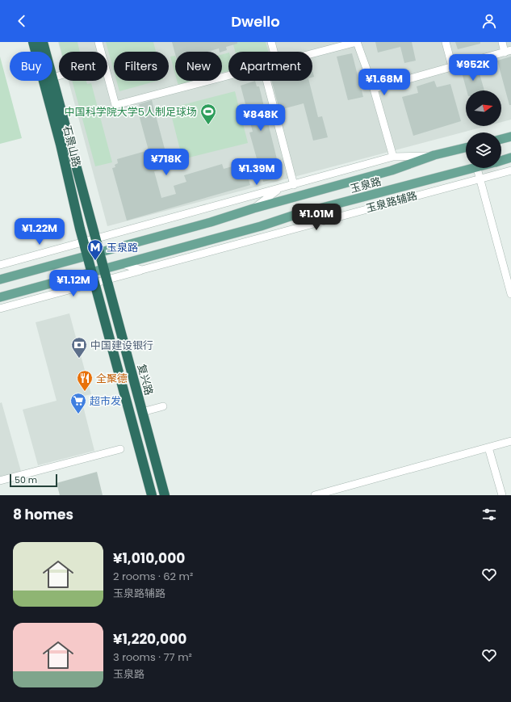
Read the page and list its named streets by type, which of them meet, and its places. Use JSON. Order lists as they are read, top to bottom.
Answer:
{
  "streets": {
    "highway": ["石景山路", "复兴路"],
    "main road": ["玉泉路"],
    "street": ["玉泉路辅路"]
  },
  "crossings": [
    ["石景山路", "玉泉路"],
    ["石景山路", "复兴路"],
    ["玉泉路", "复兴路"]
  ],
  "places": {
    "sports": ["中国科学院大学5人制足球场"],
    "metro station": ["玉泉路"],
    "bank": ["中国建设银行"],
    "restaurant": ["全聚德"],
    "supermarket": ["超市发"]
  },
  "scale_bar": "50 m",
  "north": "right",
  "page": {
    "header": "Dwello",
    "chip": [
      "Buy",
      "Rent",
      "Filters",
      "New",
      "Apartment"
    ],
    "price": [
      "¥952K",
      "¥1.68M",
      "¥848K",
      "¥718K",
      "¥1.39M",
      "¥1.01M",
      "¥1.22M",
      "¥1.12M"
    ],
    "scale": "50 m",
    "heading": "8 homes",
    "list": [
      {
        "name": "¥1,010,000",
        "note": "2 rooms · 62 m² · 玉泉路辅路"
      },
      {
        "name": "¥1,220,000",
        "note": "3 rooms · 77 m² · 玉泉路"
      }
    ]
  }
}
